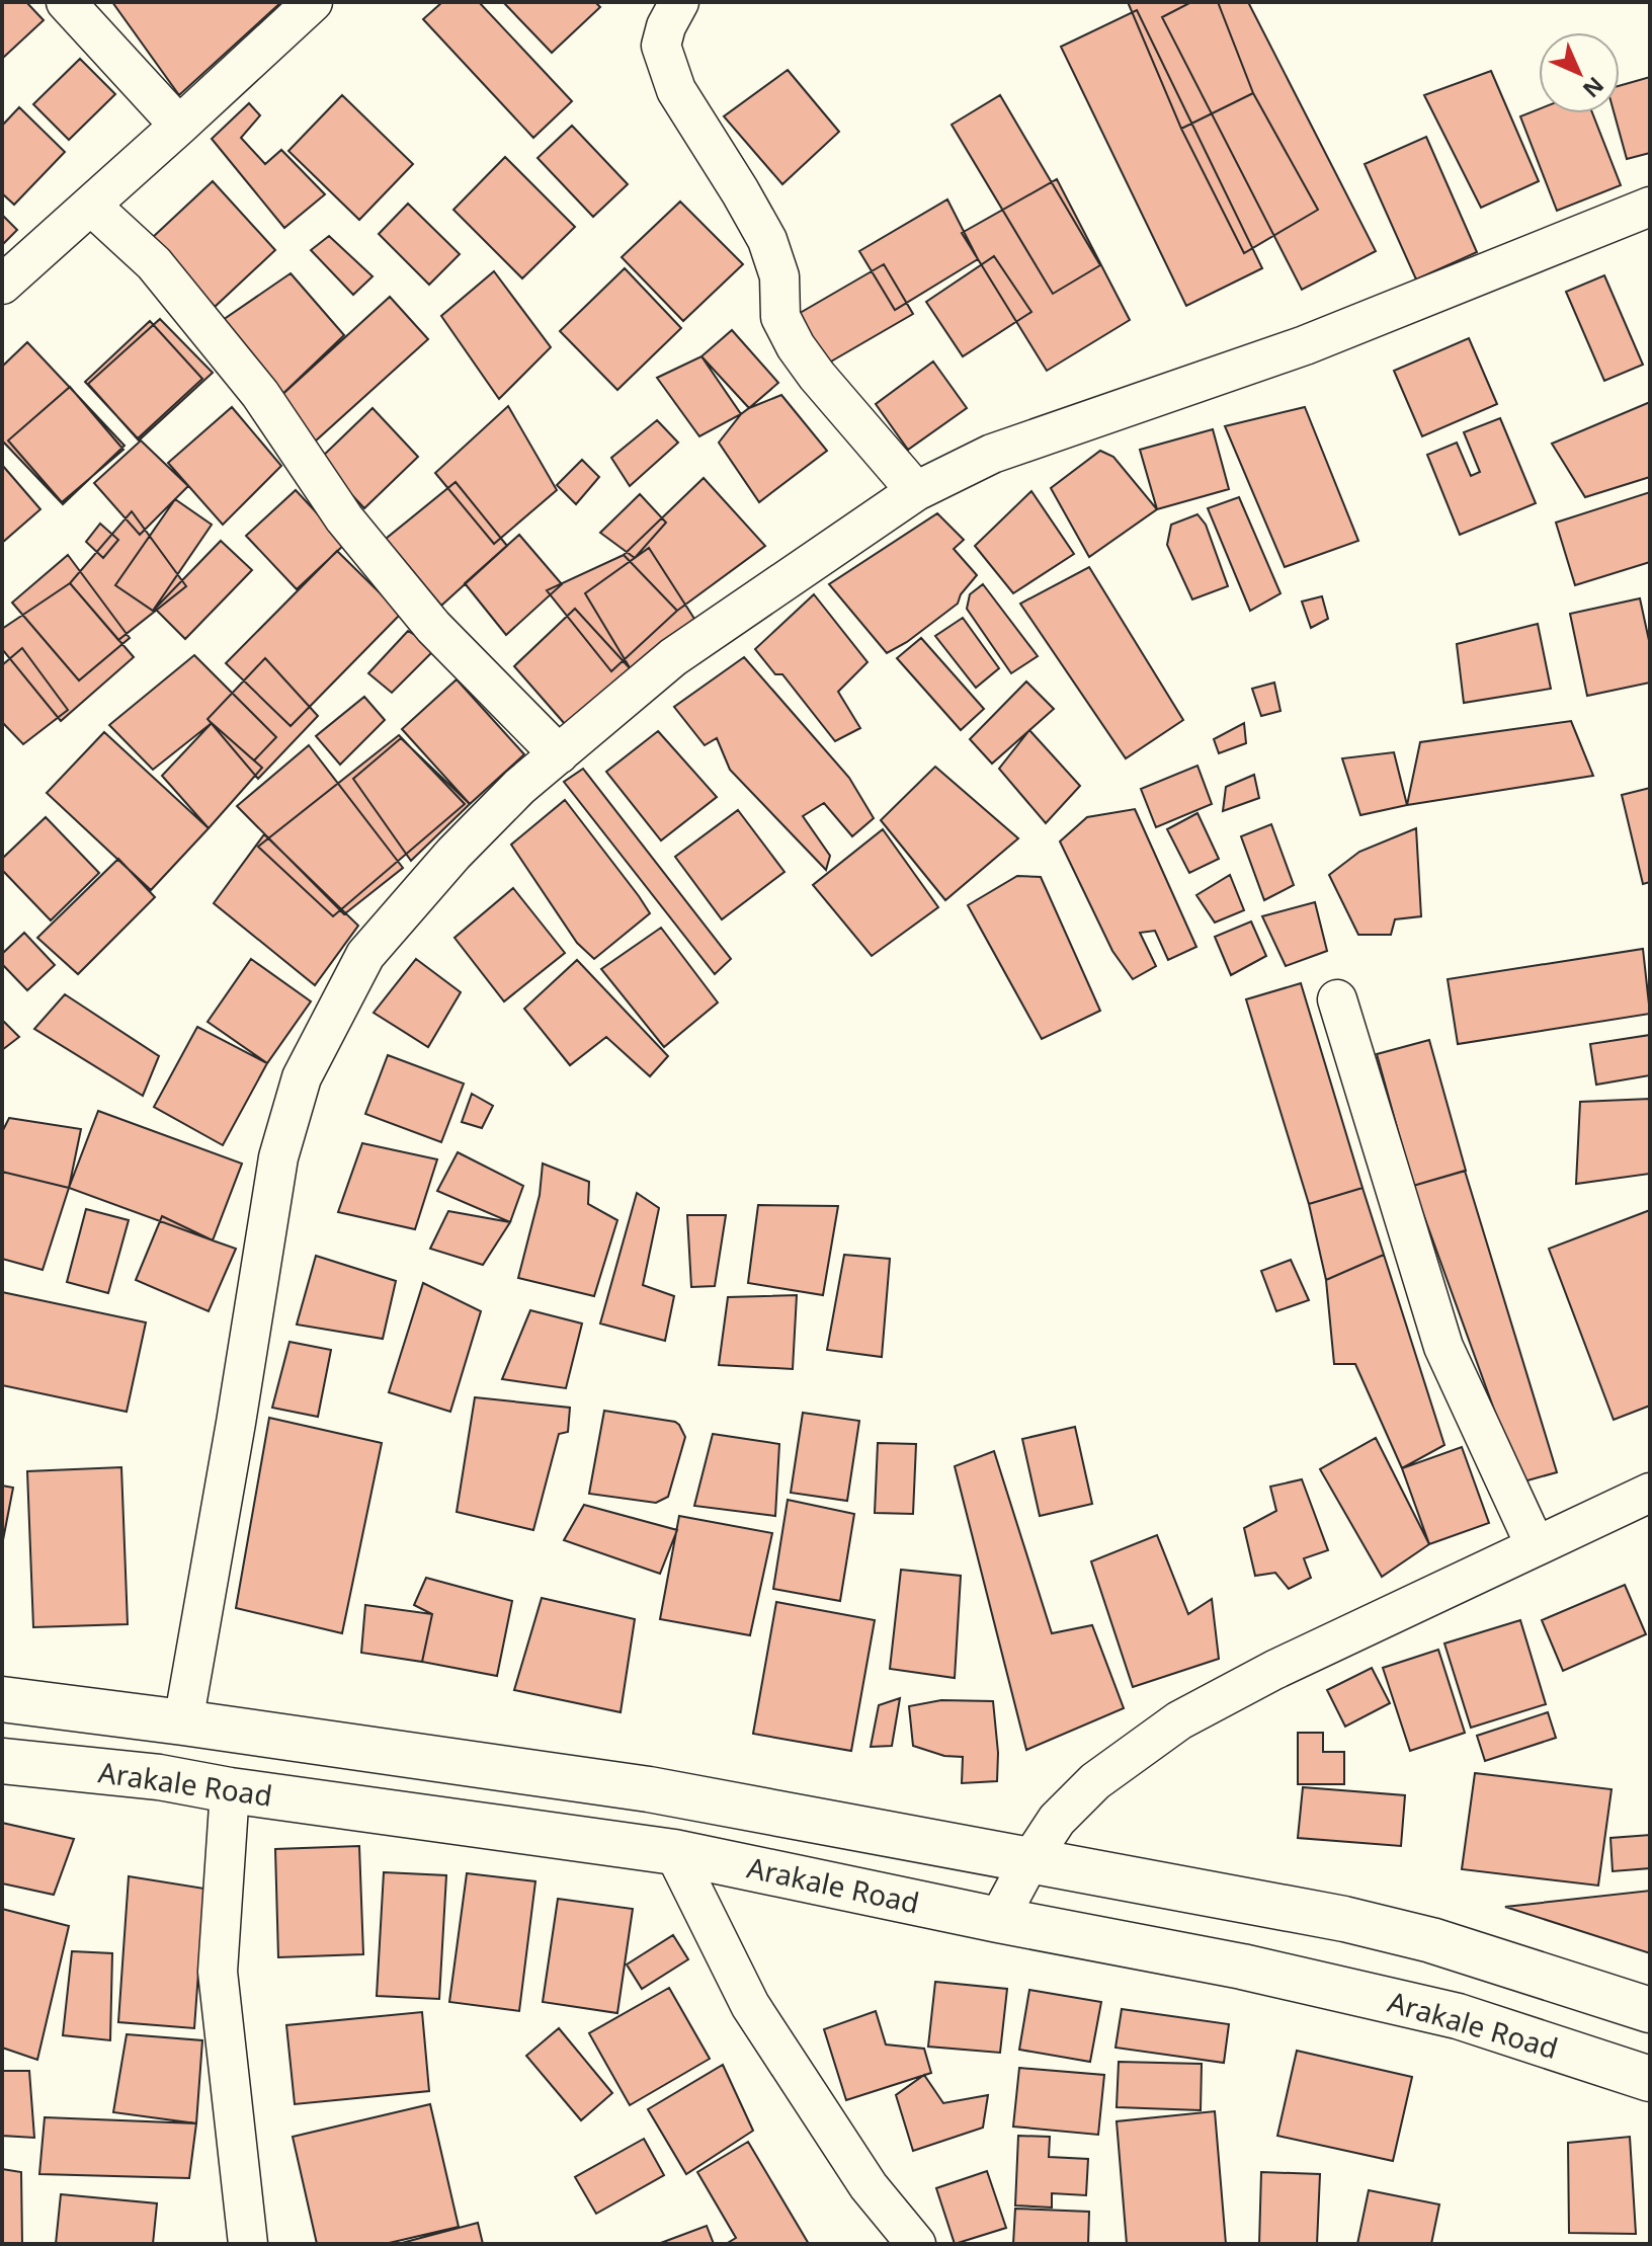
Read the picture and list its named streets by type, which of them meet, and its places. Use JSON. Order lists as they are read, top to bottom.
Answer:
{
  "streets": {
    "main road": ["Arakale Road"]
  },
  "north": "bottom right"
}
